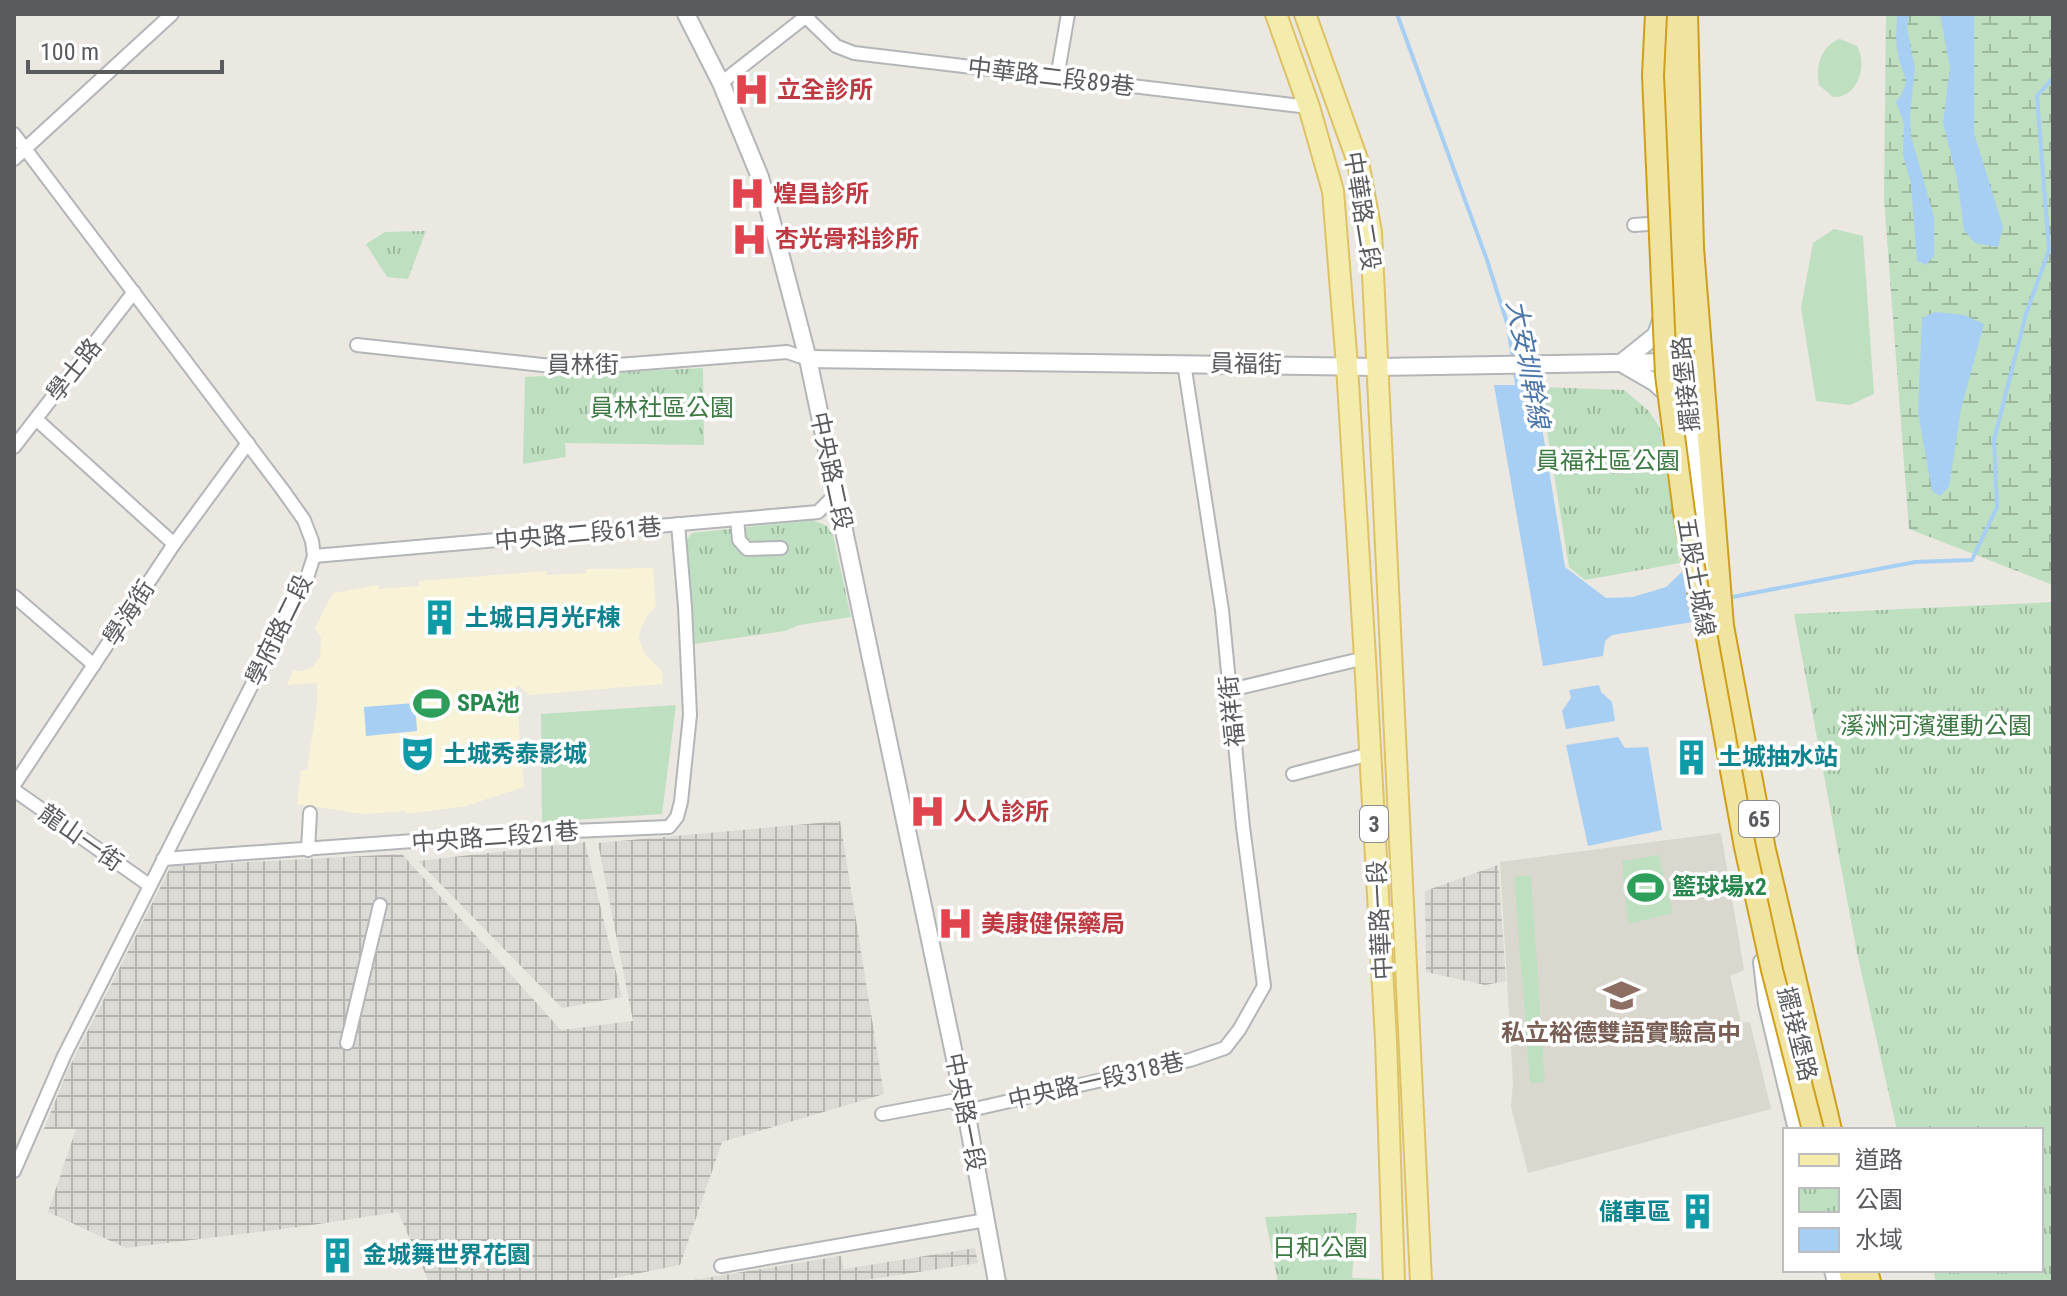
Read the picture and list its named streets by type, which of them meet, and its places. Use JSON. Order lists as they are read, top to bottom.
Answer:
{
  "streets": {
    "highway": ["五股土城線", "65"],
    "main road": ["中華路二段", "3", "中華路一段"],
    "street": [
      "中華路二段89巷",
      "員福街",
      "員林街",
      "學士路",
      "擺接堡路",
      "中央路二段",
      "中央路二段61巷",
      "學海街",
      "學府路二段",
      "福祥街",
      "中央路二段21巷",
      "龍山一街",
      "中央路一段318巷",
      "中央路一段"
    ]
  },
  "crossings": [
    ["中華路二段89巷", "中華路二段"],
    ["中華路二段", "員福街"],
    ["中華路二段", "中華路一段"],
    ["員福街", "員林街"],
    ["員福街", "擺接堡路"],
    ["員福街", "中央路二段"],
    ["員福街", "福祥街"],
    ["員福街", "中華路一段"],
    ["員林街", "中央路二段"],
    ["學士路", "學府路二段"],
    ["中央路二段", "中央路二段61巷"],
    ["中央路二段", "中央路一段"],
    ["中央路二段61巷", "學府路二段"],
    ["中央路二段61巷", "中央路二段21巷"],
    ["學海街", "學府路二段"],
    ["學海街", "龍山一街"],
    ["學府路二段", "中央路二段21巷"],
    ["學府路二段", "龍山一街"],
    ["福祥街", "中央路一段318巷"],
    ["中央路一段318巷", "中央路一段"]
  ],
  "water": ["大安圳幹線"],
  "parks": [
    "員林社區公園",
    "員福社區公園",
    "溪洲河濱運動公園",
    "日和公園"
  ],
  "places": {
    "hospital": [
      "立全診所",
      "煌昌診所",
      "杏光骨科診所",
      "人人診所",
      "美康健保藥局"
    ],
    "building": [
      "土城日月光F棟",
      "土城抽水站",
      "儲車區",
      "金城舞世界花園"
    ],
    "sports": ["SPA池", "籃球場x2"],
    "theatre": ["土城秀泰影城"],
    "school or university": ["私立裕德雙語實驗高中"]
  },
  "legend": ["道路", "公園", "水域"],
  "scale_bar": "100 m"
}
